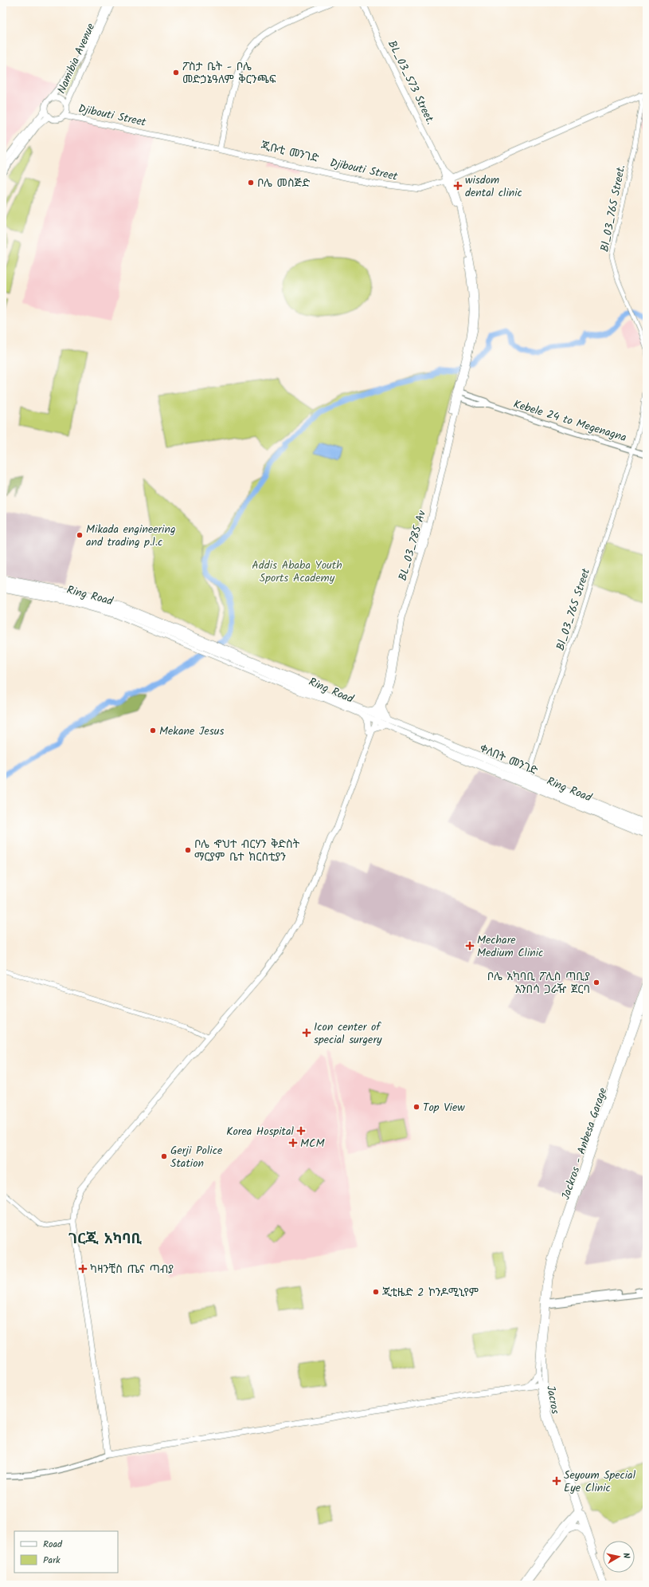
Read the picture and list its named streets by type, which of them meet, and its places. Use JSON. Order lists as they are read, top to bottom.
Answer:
{
  "streets": {
    "main road": [
      "Namibia Avenue",
      "BL_03_573 Street.",
      "Djibouti Street",
      "ጂቡቲ መንገድ",
      "Kebele 24 to Megenagna",
      "BL_03_785 Av",
      "Ring Road",
      "ቀለበት መንገድ",
      "Jackros - Anbesa Garage",
      "Jacros"
    ],
    "street": ["Bl_03_765 Street.", "Bl_03_765 Street"]
  },
  "crossings": [
    ["Namibia Avenue", "Djibouti Street"],
    ["Namibia Avenue", "ጂቡቲ መንገድ"],
    ["BL_03_573 Street.", "ጂቡቲ መንገድ"],
    ["Djibouti Street", "ጂቡቲ መንገድ"],
    ["ጂቡቲ መንገድ", "Bl_03_765 Street."],
    ["Kebele 24 to Megenagna", "BL_03_785 Av"],
    ["Kebele 24 to Megenagna", "Bl_03_765 Street"],
    ["BL_03_785 Av", "Ring Road"],
    ["Ring Road", "ቀለበት መንገድ"],
    ["Jackros - Anbesa Garage", "Jacros"]
  ],
  "districts": ["ገርጂ አካባቢ"],
  "parks": ["Addis Ababa Youth Sports Academy"],
  "places": {
    "other": [
      "ፖስታ ቤት - ቦሌ መድኃኔዓለም ቅርንጫፍ",
      "ቦሌ መስጅድ",
      "Mikada engineering and trading p.l.c",
      "Mekane Jesus",
      "ቦሌ ኆህተ ብርሃን ቅድስት ማርያም ቤተ ክርስቲያን",
      "ቦሌ አካባቢ ፖሊስ ጣቢያ አንበሳ ጋራዥ ጀርባ",
      "Top View",
      "Gerji Police Station",
      "ጂቲዜድ 2 ኮንዶሚኒየም"
    ],
    "health": [
      "wisdom dental clinic",
      "Mechare Medium Clinic",
      "Icon center of special surgery",
      "Korea Hospital",
      "MCM",
      "ካዛንቺስ ጤና ጣብያ",
      "Seyoum Special Eye Clinic"
    ]
  },
  "legend": ["Road", "Park"],
  "north": "right"
}
